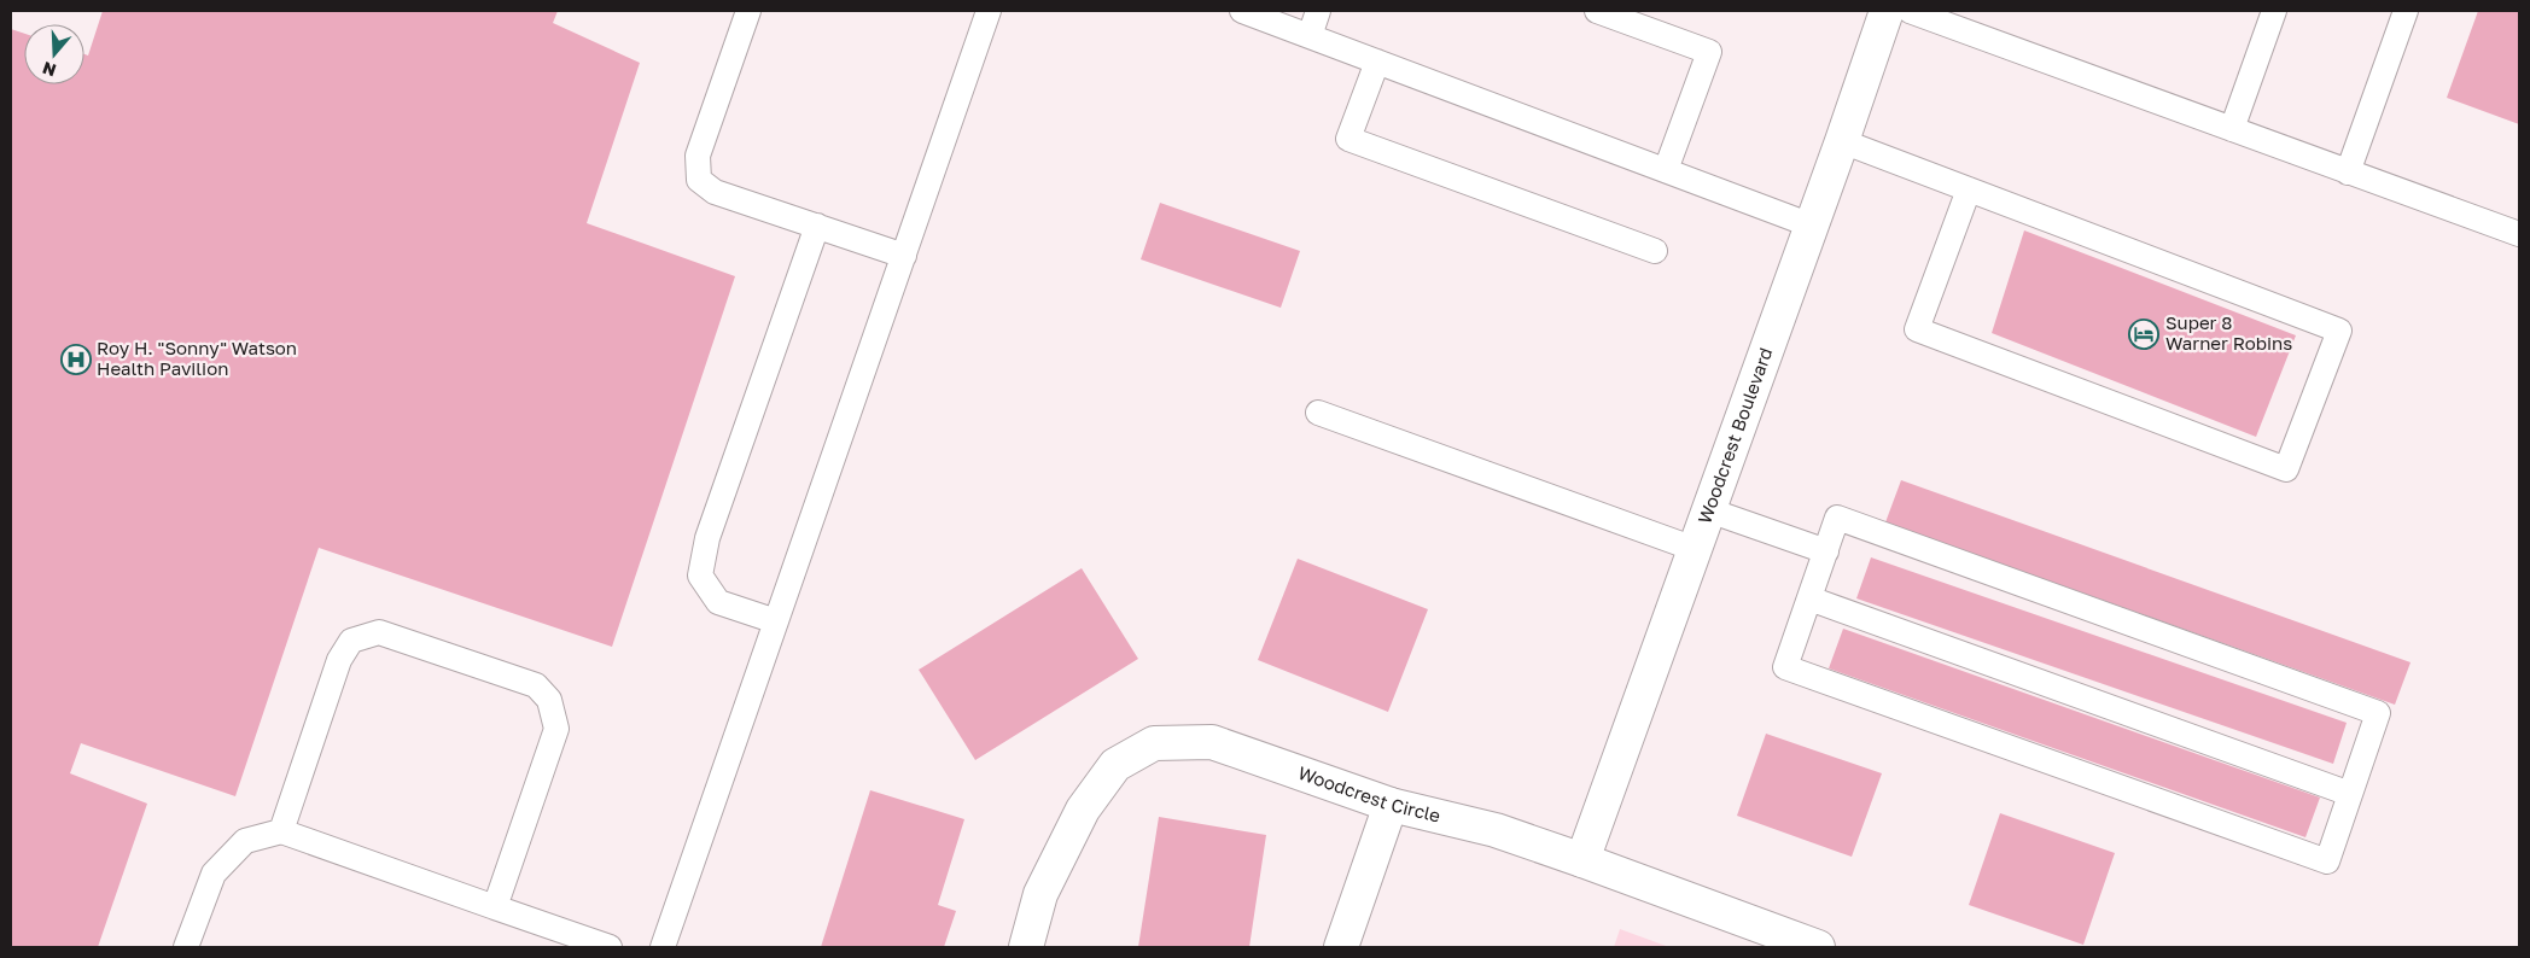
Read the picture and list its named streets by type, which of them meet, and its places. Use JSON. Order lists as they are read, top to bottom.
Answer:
{
  "streets": {
    "street": ["Woodcrest Boulevard", "Woodcrest Circle"]
  },
  "crossings": [
    ["Woodcrest Boulevard", "Woodcrest Circle"]
  ],
  "places": {
    "hotel": ["Super 8 Warner Robins"],
    "hospital": ["Roy H. \"Sonny\" Watson Health Pavilion"]
  },
  "north": "bottom"
}
